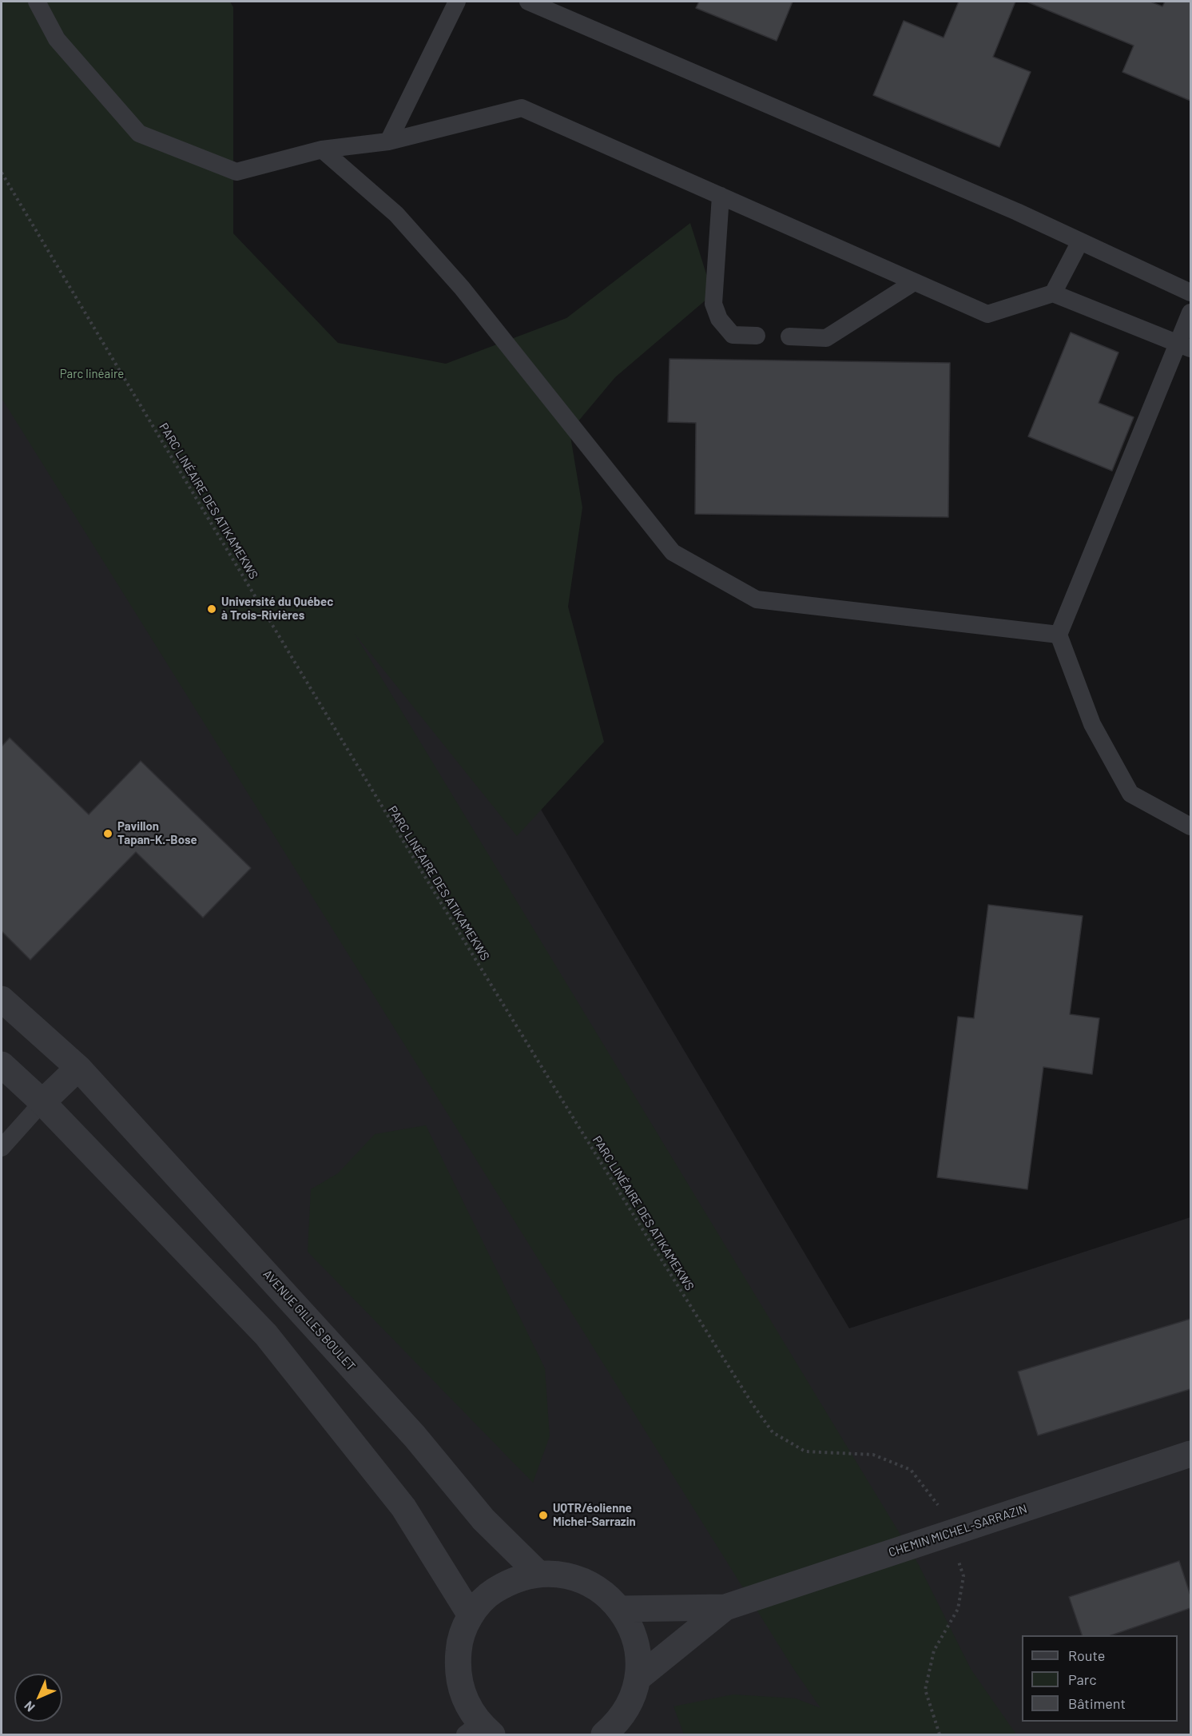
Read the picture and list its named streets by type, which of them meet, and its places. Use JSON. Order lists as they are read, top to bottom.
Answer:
{
  "streets": {
    "street": ["AVENUE GILLES BOULET", "CHEMIN MICHEL-SARRAZIN"],
    "path": ["PARC LINÉAIRE DES ATIKAMEKWS"]
  },
  "parks": ["Parc linéaire"],
  "places": ["Université du Québec à Trois-Rivières", "Pavillon Tapan-K.-Bose", "UQTR/éolienne Michel-Sarrazin"],
  "legend": ["Route", "Parc", "Bâtiment"],
  "north": "bottom left"
}
